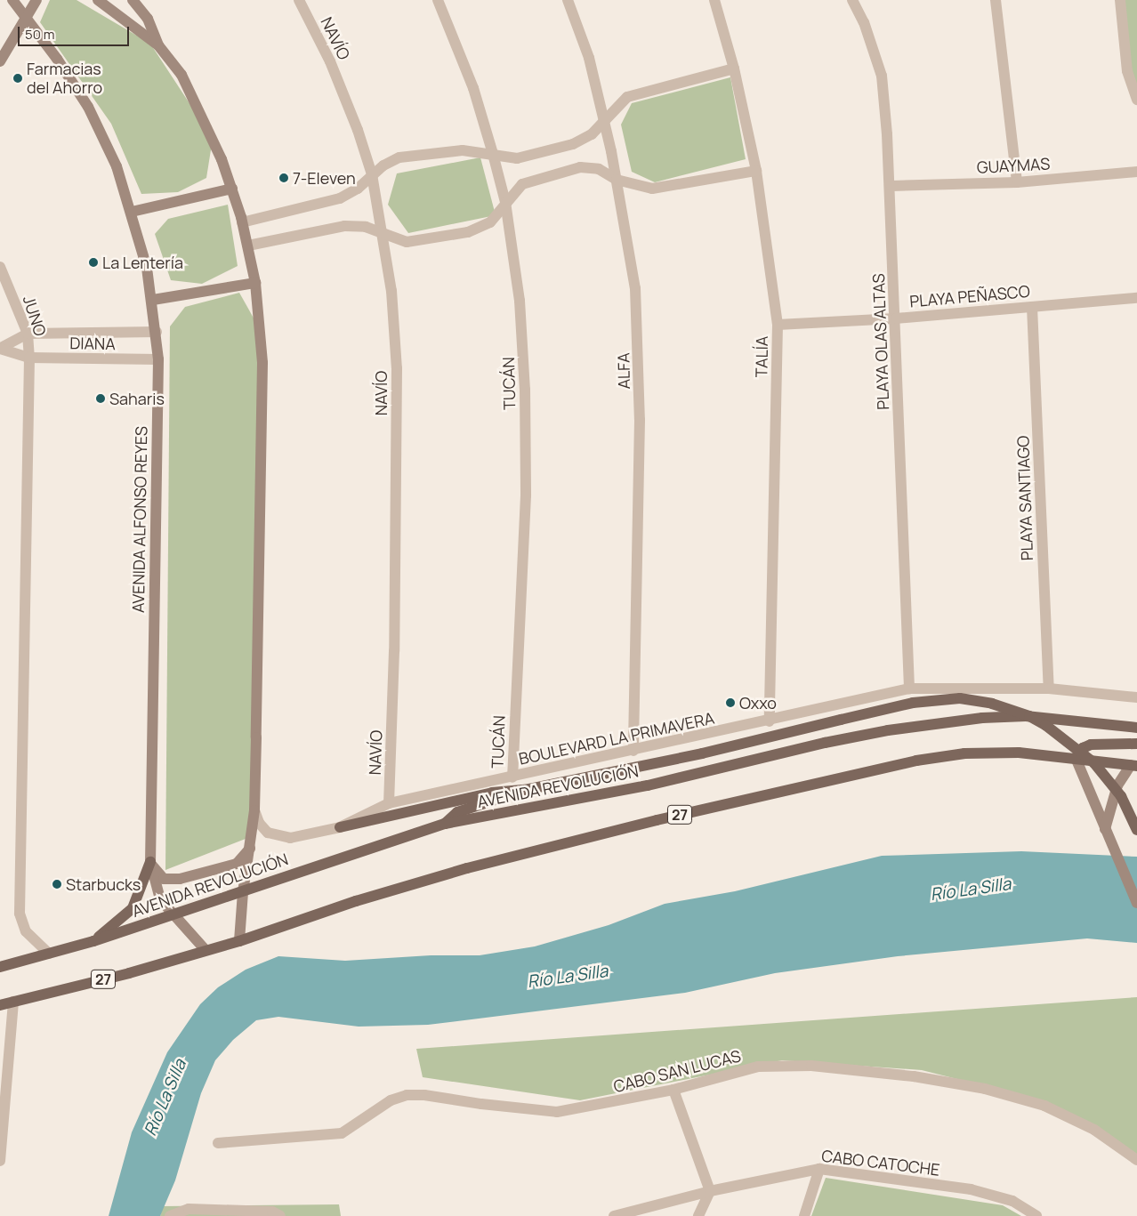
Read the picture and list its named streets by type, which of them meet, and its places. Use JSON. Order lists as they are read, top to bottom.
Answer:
{
  "streets": {
    "main road": ["AVENIDA ALFONSO REYES", "AVENIDA REVOLUCIÓN", "27"],
    "street": [
      "NAVÍO",
      "GUAYMAS",
      "PLAYA PEÑASCO",
      "JUNO",
      "PLAYA OLAS ALTAS",
      "DIANA",
      "TALÍA",
      "ALFA",
      "TUCÁN",
      "PLAYA SANTIAGO",
      "BOULEVARD LA PRIMAVERA",
      "CABO SAN LUCAS",
      "CABO CATOCHE"
    ]
  },
  "crossings": [
    ["NAVÍO", "TUCÁN"],
    ["NAVÍO", "BOULEVARD LA PRIMAVERA"],
    ["GUAYMAS", "PLAYA OLAS ALTAS"],
    ["PLAYA PEÑASCO", "PLAYA OLAS ALTAS"],
    ["PLAYA PEÑASCO", "TALÍA"],
    ["PLAYA PEÑASCO", "PLAYA SANTIAGO"],
    ["JUNO", "DIANA"],
    ["JUNO", "AVENIDA REVOLUCIÓN"],
    ["PLAYA OLAS ALTAS", "BOULEVARD LA PRIMAVERA"],
    ["DIANA", "AVENIDA ALFONSO REYES"],
    ["TALÍA", "BOULEVARD LA PRIMAVERA"],
    ["ALFA", "BOULEVARD LA PRIMAVERA"],
    ["TUCÁN", "BOULEVARD LA PRIMAVERA"],
    ["PLAYA SANTIAGO", "BOULEVARD LA PRIMAVERA"],
    ["AVENIDA ALFONSO REYES", "AVENIDA REVOLUCIÓN"],
    ["AVENIDA ALFONSO REYES", "27"]
  ],
  "water": ["Río La Silla"],
  "places": [
    "Farmacias del Ahorro",
    "7-Eleven",
    "La Lentería",
    "Saharis",
    "Oxxo",
    "Starbucks"
  ],
  "scale_bar": "50 m"
}
